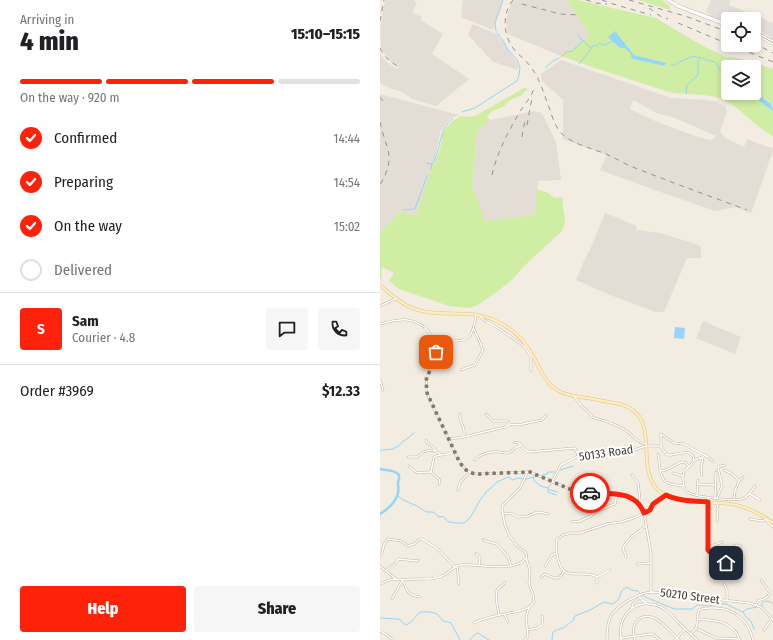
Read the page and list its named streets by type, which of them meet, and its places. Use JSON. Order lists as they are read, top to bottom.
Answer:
{
  "streets": {
    "street": ["50133 Road", "50210 Street"]
  },
  "page": {
    "heading": ["4 min", "Arriving in", "15:10–15:15"],
    "panel": [
      "Sam",
      "Courier · 4.8",
      "Order #3969",
      "$12.33"
    ],
    "bar": "On the way · 920 m",
    "list": [
      ["Confirmed", "14:44"],
      ["Preparing", "14:54"],
      ["On the way", "15:02"],
      "Delivered"
    ],
    "round": "S",
    "buttons": ["Help", "Share"]
  }
}
